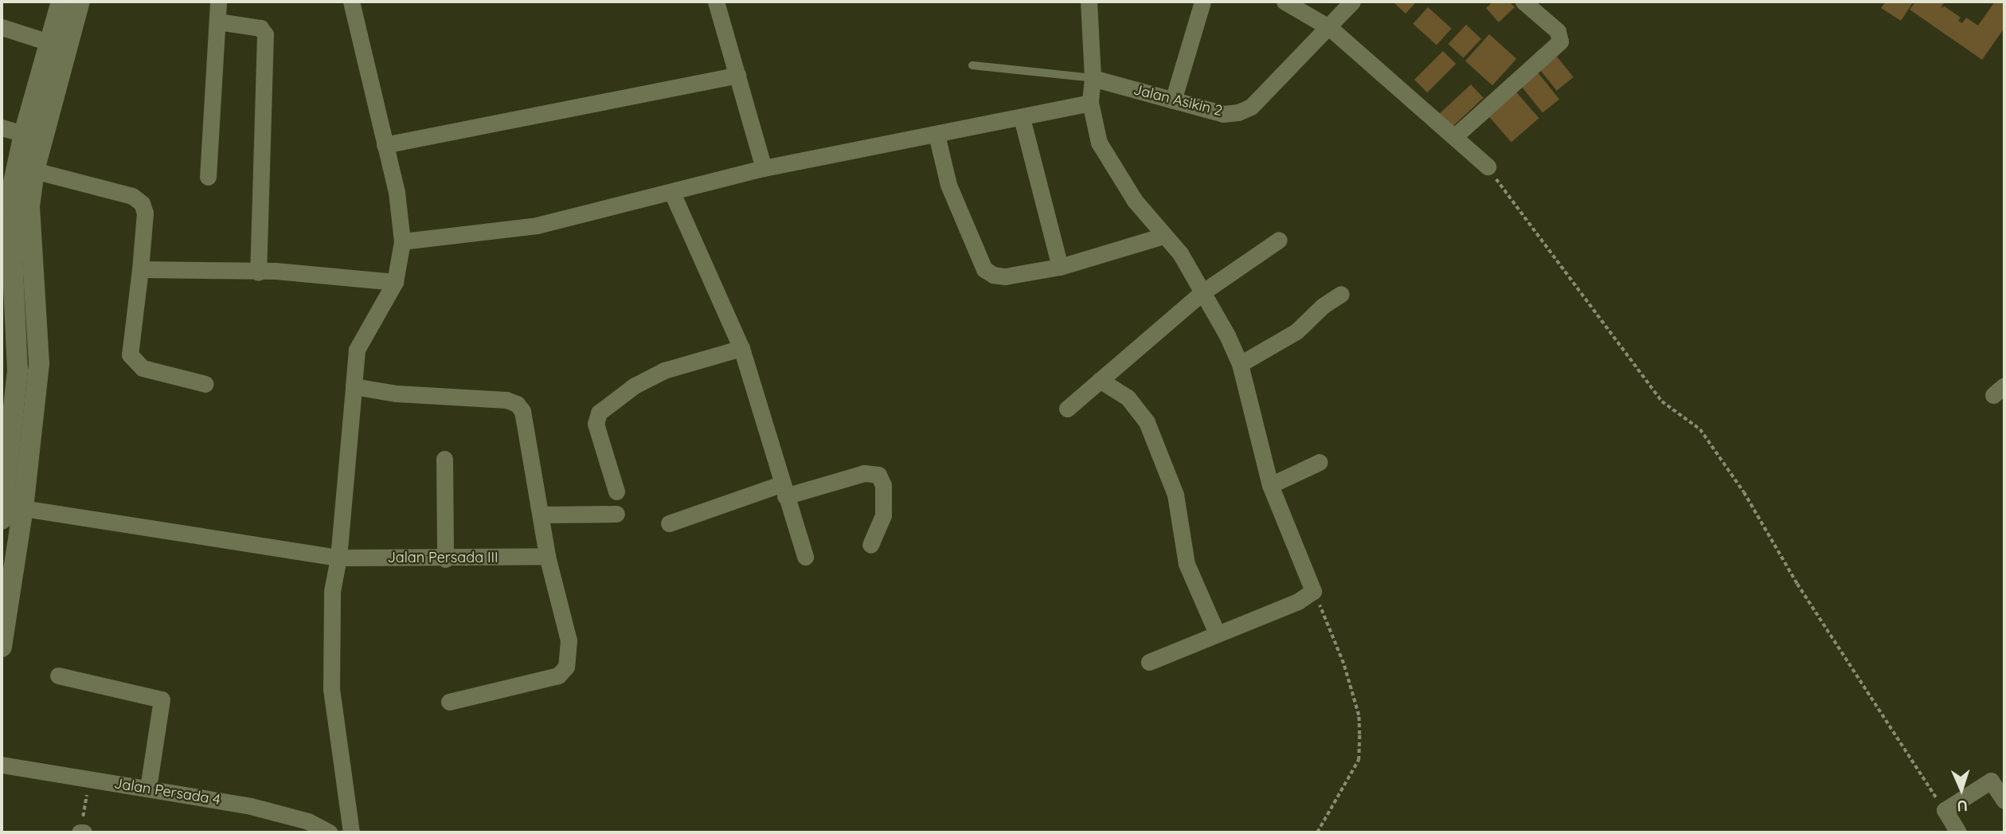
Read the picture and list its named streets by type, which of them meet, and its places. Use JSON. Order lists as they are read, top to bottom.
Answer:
{
  "streets": {
    "street": ["Jalan Asikin 2", "Jalan Persada III", "Jalan Persada 4"]
  },
  "north": "bottom"
}
